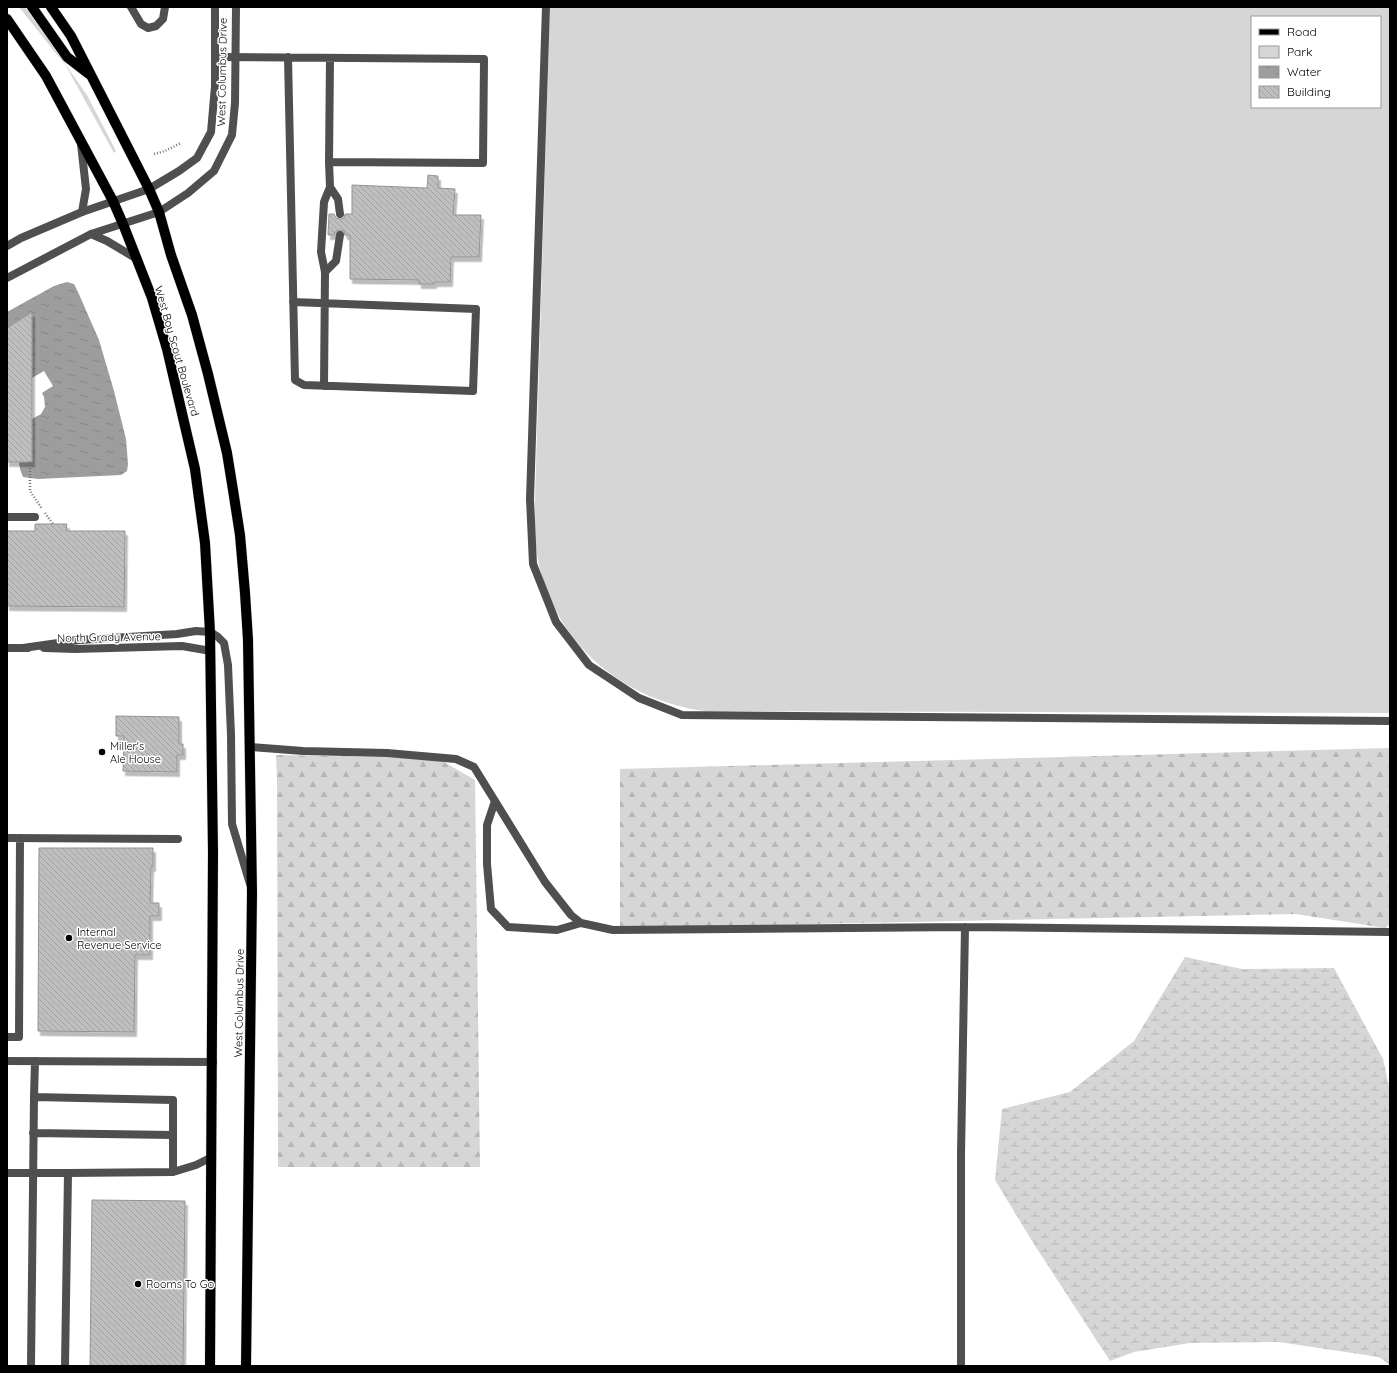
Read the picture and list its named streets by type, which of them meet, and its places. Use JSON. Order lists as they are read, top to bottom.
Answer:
{
  "streets": {
    "main road": ["West Columbus Drive", "West Boy Scout Boulevard"],
    "street": ["North Grady Avenue"]
  },
  "crossings": [
    ["West Columbus Drive", "West Boy Scout Boulevard"],
    ["West Boy Scout Boulevard", "North Grady Avenue"]
  ],
  "places": ["Miller's Ale House", "Internal Revenue Service", "Rooms To Go"],
  "legend": [
    "Road",
    "Park",
    "Water",
    "Building"
  ]
}
